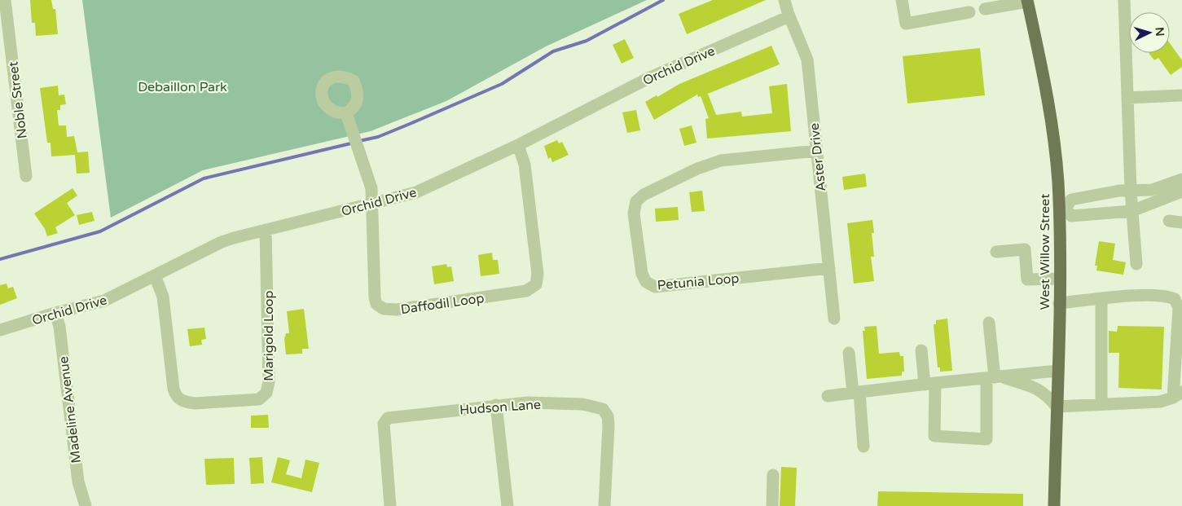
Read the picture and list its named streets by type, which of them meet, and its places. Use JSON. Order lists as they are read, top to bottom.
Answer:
{
  "streets": {
    "main road": ["West Willow Street"],
    "street": [
      "Orchid Drive",
      "Noble Street",
      "Aster Drive",
      "Petunia Loop",
      "Daffodil Loop",
      "Marigold Loop",
      "Hudson Lane",
      "Madeline Avenue"
    ]
  },
  "crossings": [
    ["Orchid Drive", "Aster Drive"],
    ["Orchid Drive", "Daffodil Loop"],
    ["Orchid Drive", "Marigold Loop"],
    ["Orchid Drive", "Madeline Avenue"],
    ["Aster Drive", "Petunia Loop"]
  ],
  "parks": ["Debaillon Park"],
  "north": "right"
}
